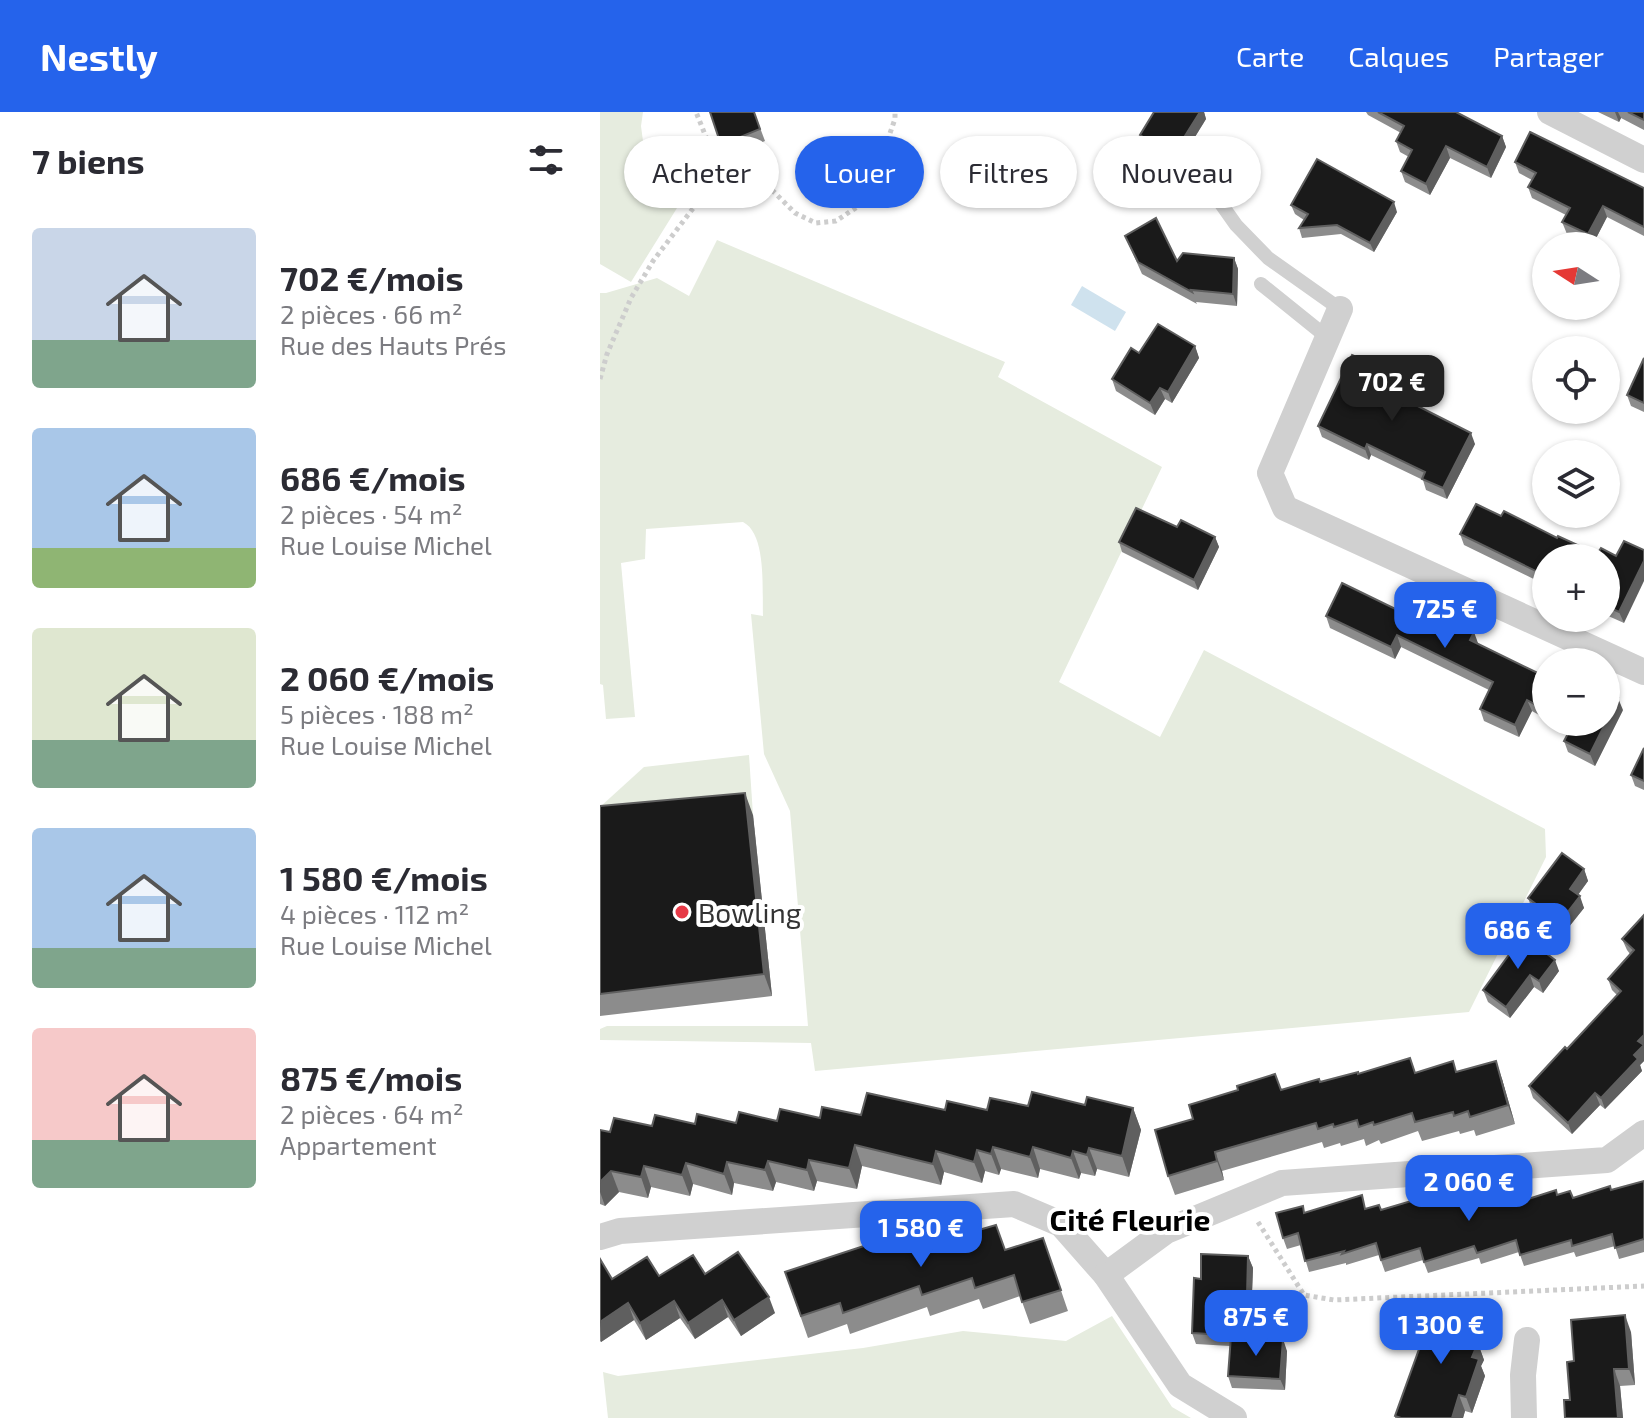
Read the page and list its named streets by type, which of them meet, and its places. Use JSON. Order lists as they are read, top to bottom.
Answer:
{
  "districts": ["Cité Fleurie"],
  "places": ["Bowling"],
  "north": "left",
  "page": {
    "header": "Nestly",
    "nav": ["Carte", "Calques", "Partager"],
    "heading": "7 biens",
    "chip": [
      "Acheter",
      "Louer",
      "Filtres",
      "Nouveau"
    ],
    "list": [
      {
        "name": "702 €/mois",
        "note": "2 pièces · 66 m² · Rue des Hauts Prés"
      },
      {
        "name": "686 €/mois",
        "note": "2 pièces · 54 m² · Rue Louise Michel"
      },
      {
        "name": "2 060 €/mois",
        "note": "5 pièces · 188 m² · Rue Louise Michel"
      },
      {
        "name": "1 580 €/mois",
        "note": "4 pièces · 112 m² · Rue Louise Michel"
      },
      {
        "name": "875 €/mois",
        "note": "2 pièces · 64 m² · Appartement"
      }
    ],
    "map_buttons": ["+", "−"],
    "price": [
      "702 €",
      "725 €",
      "686 €",
      "2 060 €",
      "1 580 €",
      "875 €",
      "1 300 €"
    ]
  }
}
